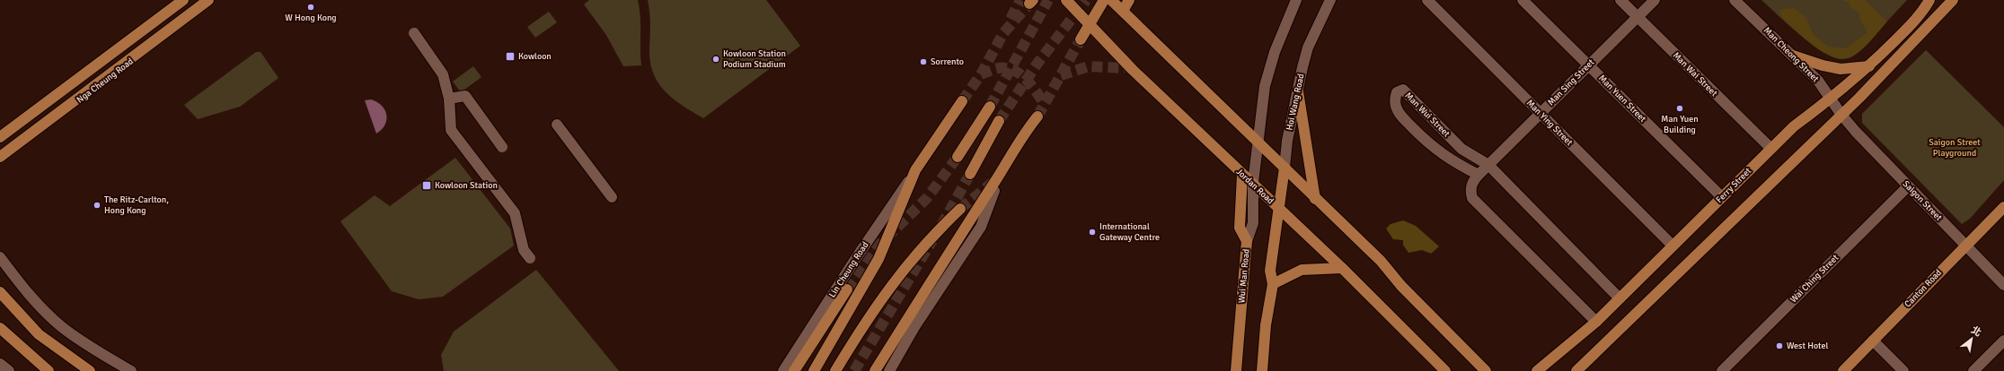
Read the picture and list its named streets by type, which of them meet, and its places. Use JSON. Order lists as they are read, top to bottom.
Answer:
{
  "streets": {
    "main road": [
      "Nga Cheung Road",
      "Hoi Wang Road",
      "Ferry Street",
      "Jordan Road",
      "Lin Cheung Road",
      "Wui Man Road",
      "Canton Road"
    ],
    "street": [
      "Man Cheong Street",
      "Man Wai Street",
      "Man Sing Street",
      "Man Yuen Street",
      "Man Wui Street",
      "Man Ying Street",
      "Saigon Street",
      "Wai Ching Street"
    ]
  },
  "crossings": [
    ["Man Cheong Street", "Ferry Street"],
    ["Man Cheong Street", "Saigon Street"],
    ["Man Wai Street", "Man Sing Street"],
    ["Man Wai Street", "Ferry Street"],
    ["Man Sing Street", "Man Yuen Street"],
    ["Man Sing Street", "Man Wui Street"],
    ["Man Sing Street", "Man Ying Street"],
    ["Man Yuen Street", "Ferry Street"],
    ["Hoi Wang Road", "Jordan Road"],
    ["Man Wui Street", "Ferry Street"],
    ["Man Ying Street", "Ferry Street"],
    ["Jordan Road", "Wui Man Road"],
    ["Saigon Street", "Wai Ching Street"],
    ["Saigon Street", "Canton Road"]
  ],
  "parks": ["Saigon Street Playground"],
  "places": {
    "other": [
      "W Hong Kong",
      "Kowloon Station Podium Stadium",
      "Sorrento",
      "Man Yuen Building",
      "The Ritz-Carlton, Hong Kong",
      "International Gateway Centre",
      "West Hotel"
    ],
    "transit": ["Kowloon", "Kowloon Station"]
  },
  "north": "top right"
}
